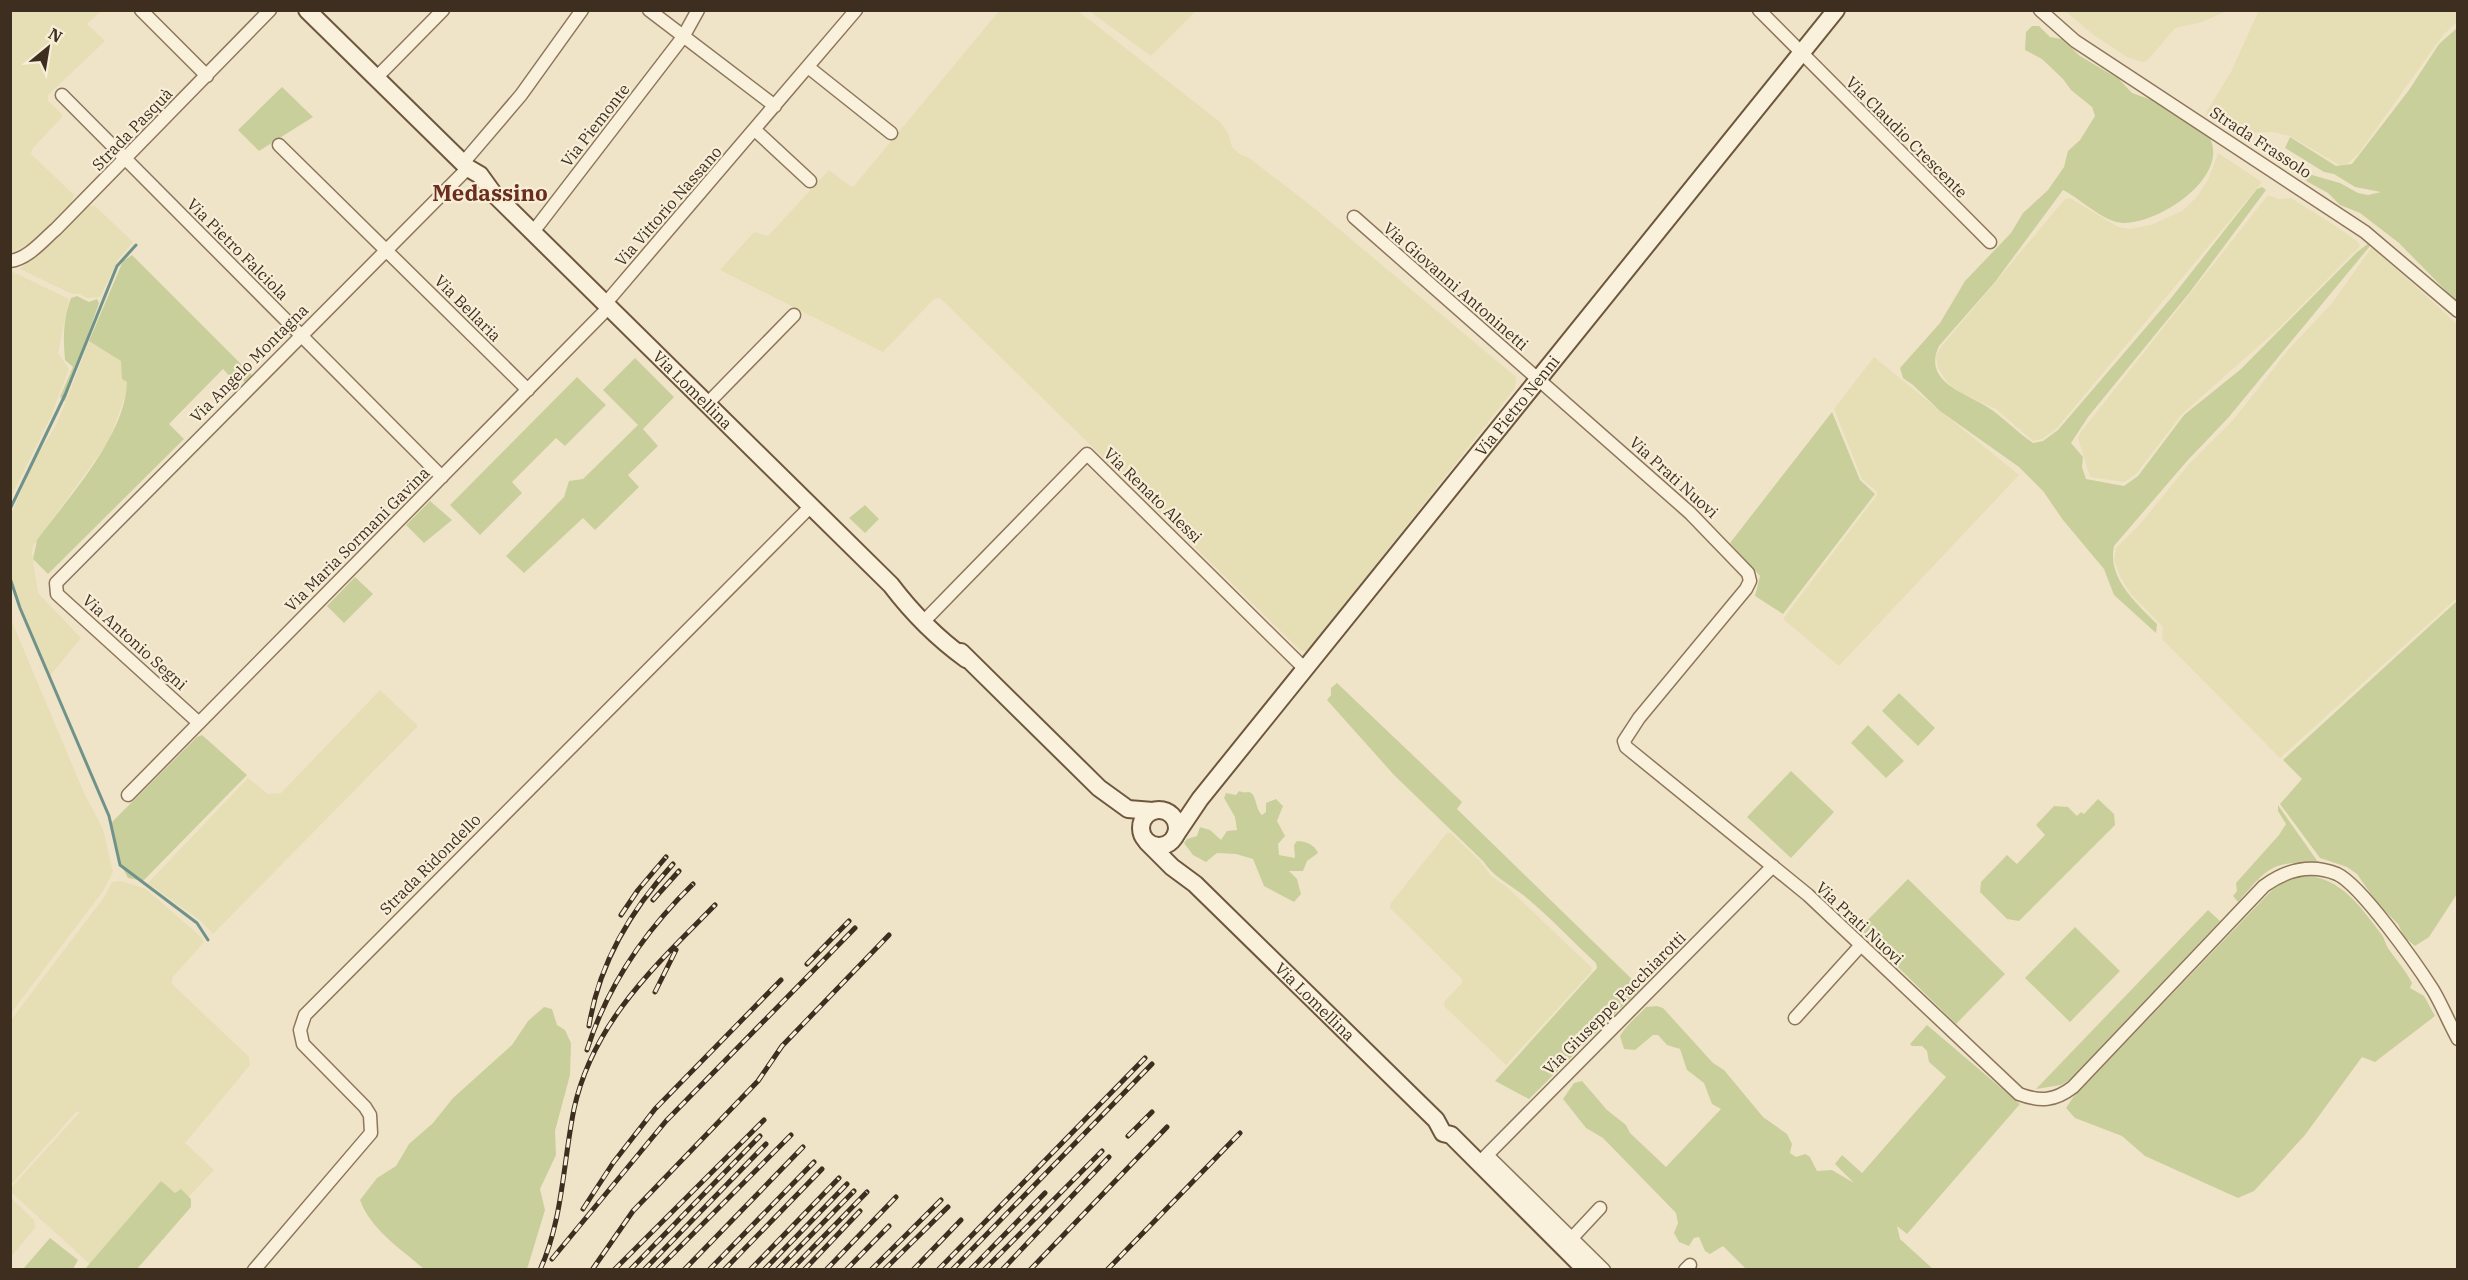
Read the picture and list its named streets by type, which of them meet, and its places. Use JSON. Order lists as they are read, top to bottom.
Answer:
{
  "streets": {
    "main road": ["Via Lomellina", "Via Pietro Nenni"],
    "street": [
      "Via Piemonte",
      "Strada Pasquà",
      "Via Claudio Crescente",
      "Strada Frassolo",
      "Via Vittorio Nassano",
      "Via Pietro Falciola",
      "Via Giovanni Antoninetti",
      "Via Bellaria",
      "Via Angelo Montagna",
      "Via Prati Nuovi",
      "Via Renato Alessi",
      "Via Maria Sormani Gavina",
      "Via Antonio Segni",
      "Strada Ridondello",
      "Via Giuseppe Pacchiarotti"
    ]
  },
  "crossings": [
    ["Via Piemonte", "Via Lomellina"],
    ["Strada Pasquà", "Via Pietro Falciola"],
    ["Via Claudio Crescente", "Via Pietro Nenni"],
    ["Via Vittorio Nassano", "Via Lomellina"],
    ["Via Vittorio Nassano", "Via Maria Sormani Gavina"],
    ["Via Pietro Falciola", "Via Angelo Montagna"],
    ["Via Pietro Falciola", "Via Maria Sormani Gavina"],
    ["Via Giovanni Antoninetti", "Via Pietro Nenni"],
    ["Via Giovanni Antoninetti", "Via Prati Nuovi"],
    ["Via Bellaria", "Via Angelo Montagna"],
    ["Via Bellaria", "Via Maria Sormani Gavina"],
    ["Via Angelo Montagna", "Via Lomellina"],
    ["Via Angelo Montagna", "Via Antonio Segni"],
    ["Via Lomellina", "Via Pietro Nenni"],
    ["Via Lomellina", "Via Renato Alessi"],
    ["Via Lomellina", "Via Maria Sormani Gavina"],
    ["Via Lomellina", "Strada Ridondello"],
    ["Via Lomellina", "Via Giuseppe Pacchiarotti"],
    ["Via Pietro Nenni", "Via Prati Nuovi"],
    ["Via Pietro Nenni", "Via Renato Alessi"],
    ["Via Prati Nuovi", "Via Giuseppe Pacchiarotti"],
    ["Via Maria Sormani Gavina", "Via Antonio Segni"]
  ],
  "districts": ["Medassino"],
  "north": "top right"
}
